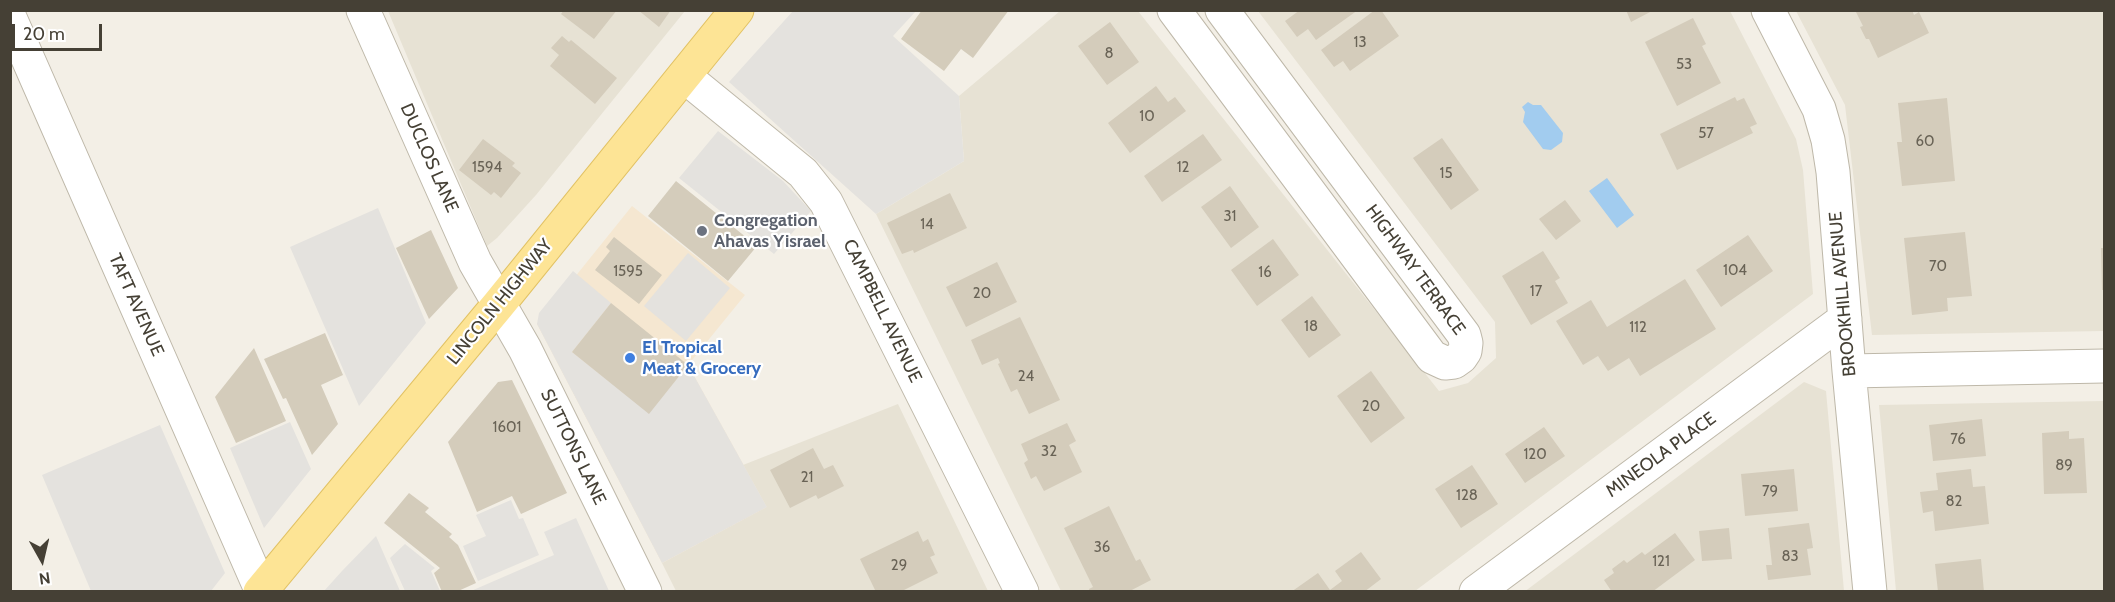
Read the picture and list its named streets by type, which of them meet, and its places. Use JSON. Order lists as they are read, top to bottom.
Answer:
{
  "streets": {
    "main road": ["LINCOLN HIGHWAY"],
    "street": [
      "DUCLOS LANE",
      "HIGHWAY TERRACE",
      "BROOKHILL AVENUE",
      "TAFT AVENUE",
      "CAMPBELL AVENUE",
      "SUTTONS LANE",
      "MINEOLA PLACE"
    ]
  },
  "crossings": [
    ["DUCLOS LANE", "LINCOLN HIGHWAY"],
    ["DUCLOS LANE", "SUTTONS LANE"],
    ["BROOKHILL AVENUE", "MINEOLA PLACE"],
    ["LINCOLN HIGHWAY", "TAFT AVENUE"],
    ["LINCOLN HIGHWAY", "CAMPBELL AVENUE"],
    ["LINCOLN HIGHWAY", "SUTTONS LANE"]
  ],
  "places": ["Congregation Ahavas Yisrael", "El Tropical Meat & Grocery"],
  "house_numbers": [
    "13",
    "8",
    "53",
    "10",
    "57",
    "60",
    "1594",
    "12",
    "15",
    "31",
    "14",
    "70",
    "104",
    "1595",
    "16",
    "17",
    "20",
    "18",
    "112",
    "24",
    "20",
    "1601",
    "76",
    "32",
    "120",
    "89",
    "21",
    "79",
    "128",
    "82",
    "36",
    "83",
    "121",
    "29"
  ],
  "scale_bar": "20 m",
  "north": "bottom"
}
